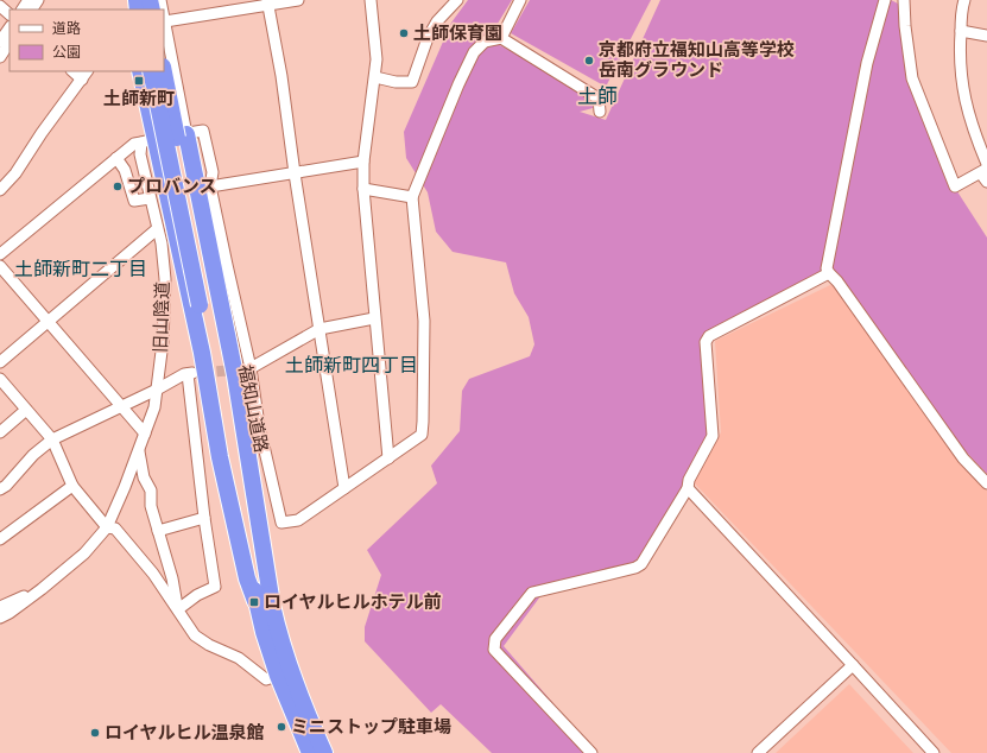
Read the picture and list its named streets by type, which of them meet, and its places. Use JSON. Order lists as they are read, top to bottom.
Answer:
{
  "streets": {
    "highway": ["福知山道路"],
    "street": ["旧山陰道"]
  },
  "districts": ["土師", "土師新町二丁目", "土師新町四丁目"],
  "places": {
    "other": [
      "土師保育園",
      "京都府立福知山高等学校 岳南グラウンド",
      "プロバンス",
      "ミニストップ駐車場",
      "ロイヤルヒル温泉館"
    ],
    "transit": ["土師新町", "ロイヤルヒルホテル前"]
  },
  "legend": ["道路", "公園"]
}
